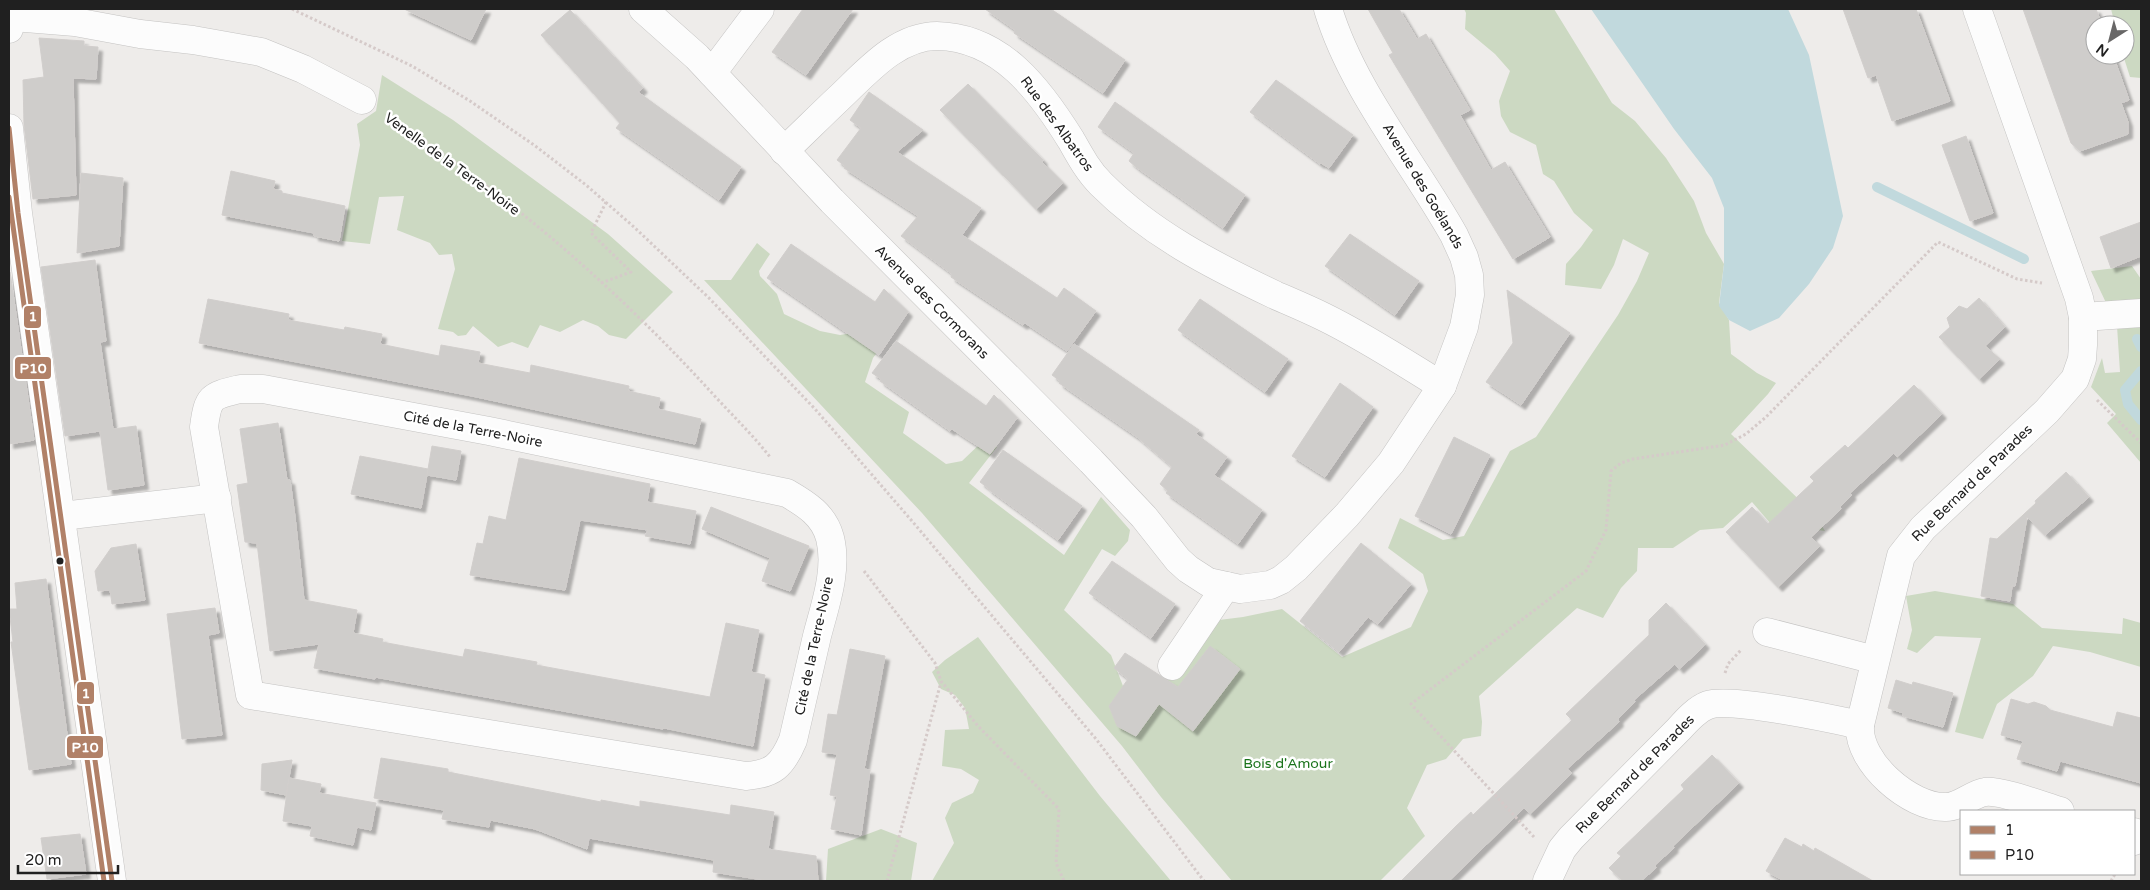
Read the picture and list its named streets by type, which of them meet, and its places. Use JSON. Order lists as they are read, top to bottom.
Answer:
{
  "streets": {
    "street": [
      "Rue des Albatros",
      "Avenue des Goélands",
      "Avenue des Cormorans",
      "Cité de la Terre-Noire",
      "Rue Bernard de Parades"
    ],
    "path": ["Venelle de la Terre-Noire"]
  },
  "crossings": [
    ["Rue des Albatros", "Avenue des Goélands"],
    ["Rue des Albatros", "Avenue des Cormorans"],
    ["Venelle de la Terre-Noire", "Cité de la Terre-Noire"],
    ["Avenue des Goélands", "Avenue des Cormorans"]
  ],
  "parks": ["Bois d'Amour"],
  "lines": ["transit line 1", "transit line P10"],
  "legend": ["1", "P10"],
  "scale_bar": "20 m",
  "north": "bottom left"
}
